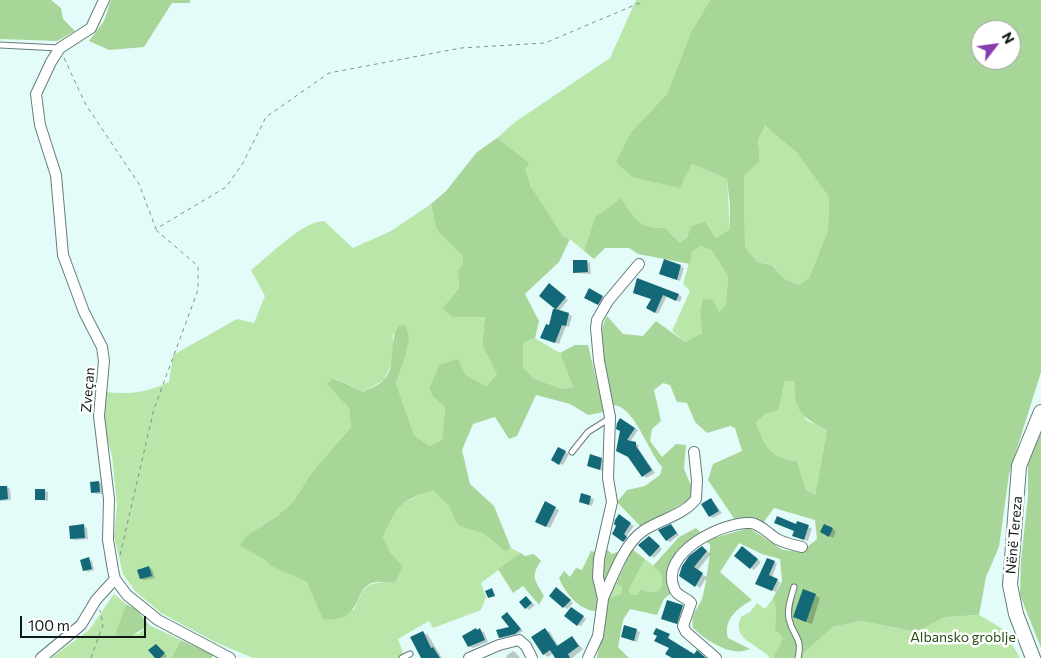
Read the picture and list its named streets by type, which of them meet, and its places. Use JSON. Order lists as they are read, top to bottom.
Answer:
{
  "streets": {
    "main road": ["Nënë Tereza"],
    "street": ["Zveçan"]
  },
  "parks": ["Albansko groblje"],
  "scale_bar": "100 m",
  "north": "top right"
}
